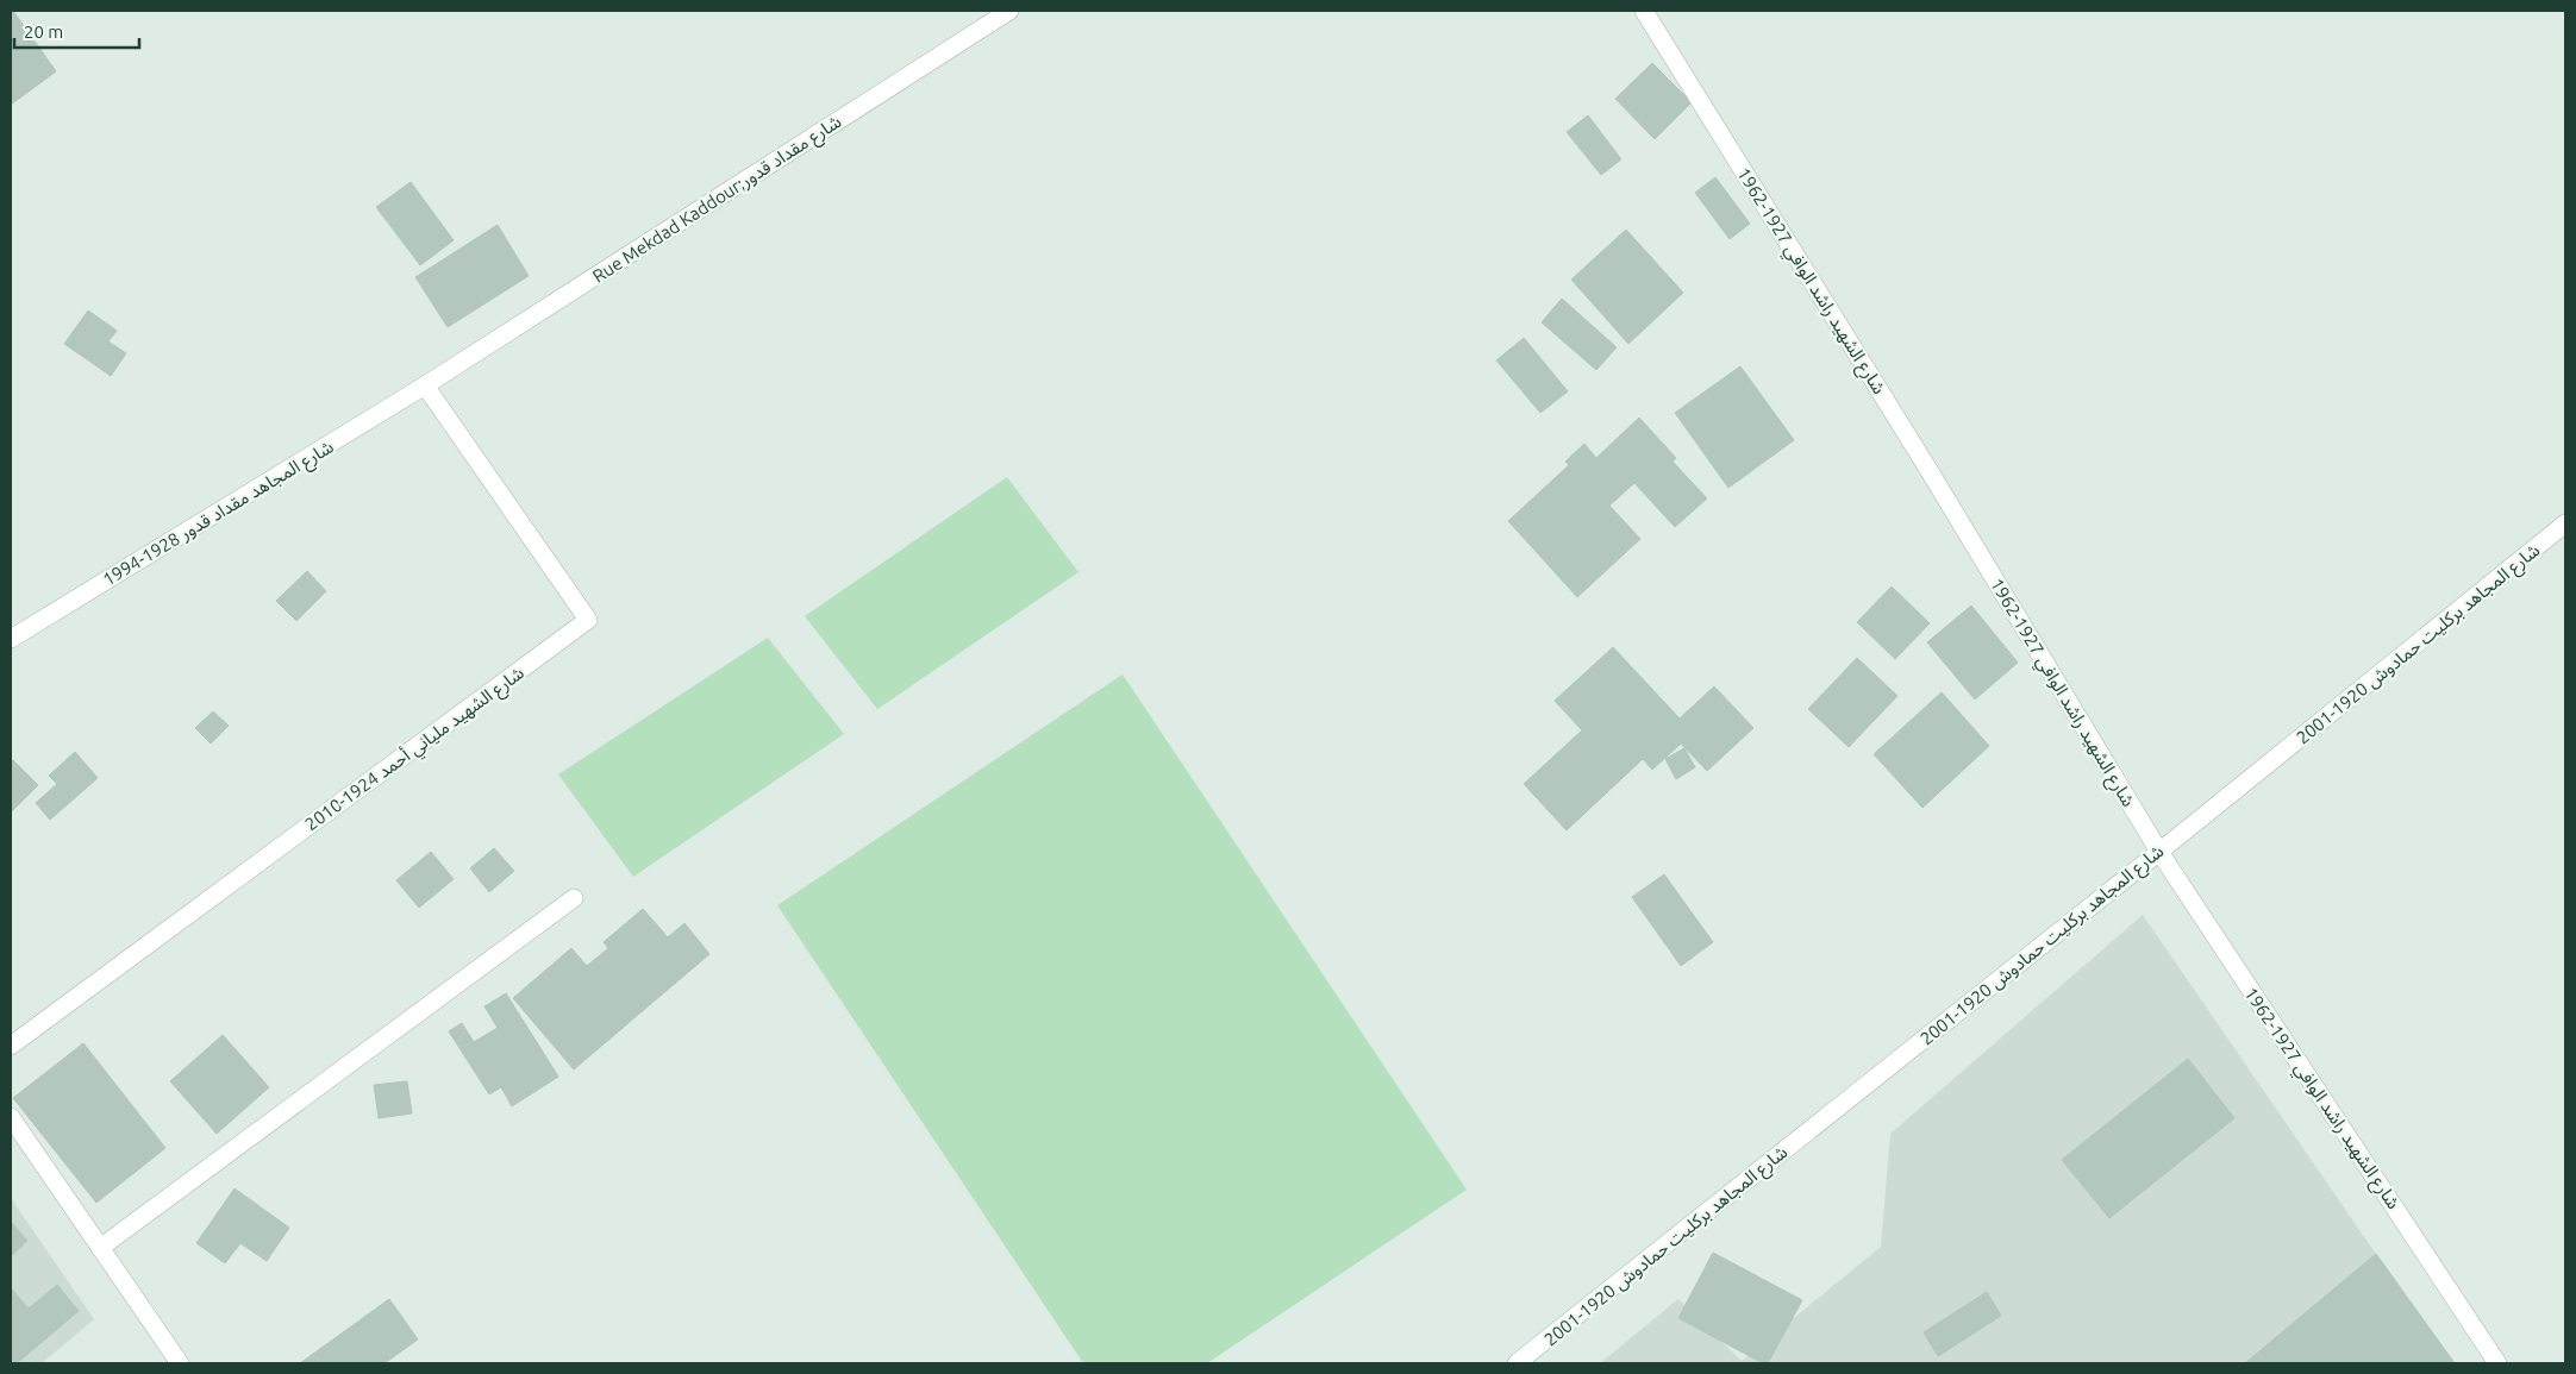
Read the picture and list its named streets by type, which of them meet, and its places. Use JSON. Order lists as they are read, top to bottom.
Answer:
{
  "streets": {
    "street": [
      "Rue Mekdad Kaddour;شارع مقداد قدور",
      "شارع الشهيد راشد الوافي 1927-1962",
      "شارع المجاهد مقداد قدور 1928-1994",
      "شارع المجاهد بركليت حمادوش 1920-2001",
      "شارع الشهيد ملياني أحمد 1924-2010"
    ]
  },
  "crossings": [
    ["Rue Mekdad Kaddour;شارع مقداد قدور", "شارع المجاهد مقداد قدور 1928-1994"],
    ["Rue Mekdad Kaddour;شارع مقداد قدور", "شارع الشهيد ملياني أحمد 1924-2010"],
    ["شارع الشهيد راشد الوافي 1927-1962", "شارع المجاهد بركليت حمادوش 1920-2001"],
    ["شارع المجاهد مقداد قدور 1928-1994", "شارع الشهيد ملياني أحمد 1924-2010"]
  ],
  "scale_bar": "20 m"
}
